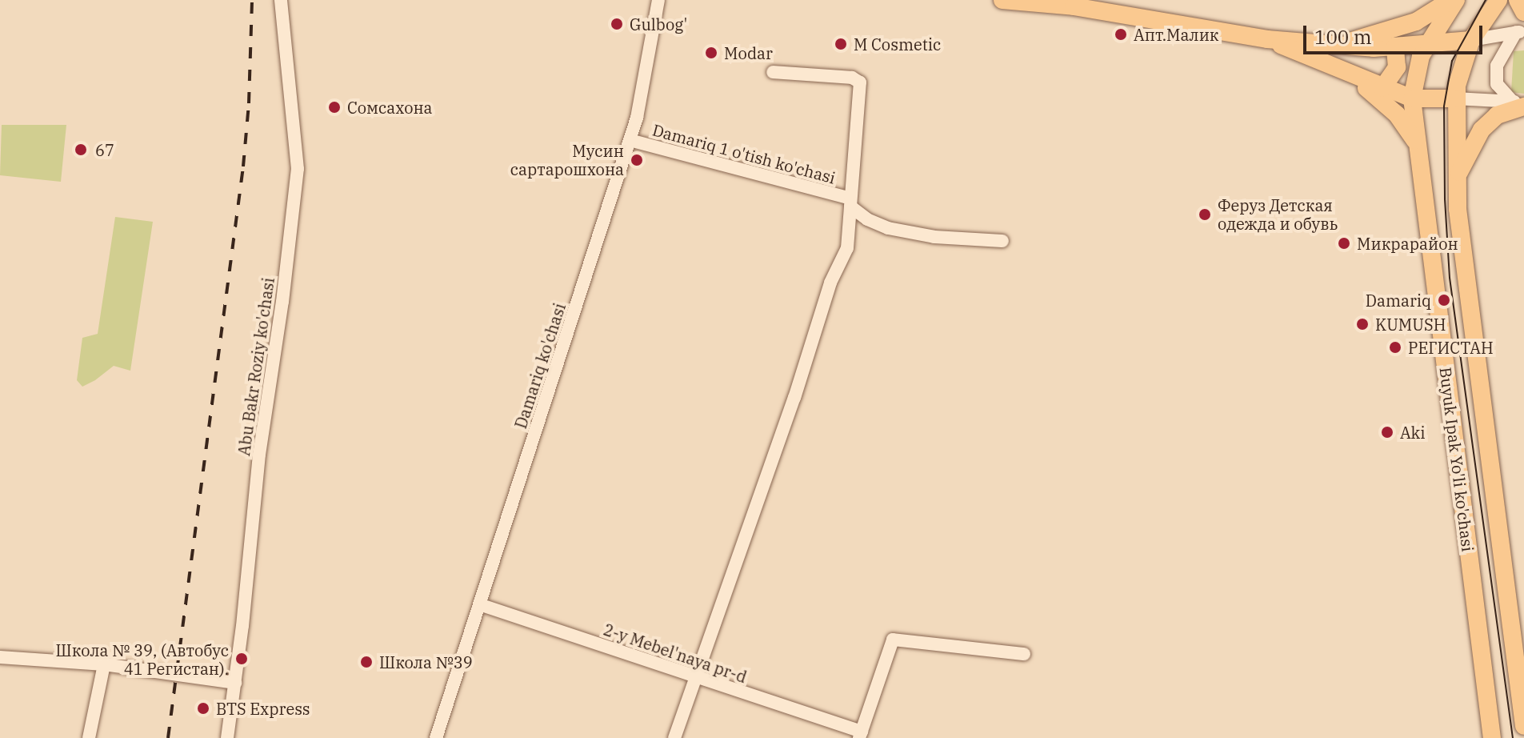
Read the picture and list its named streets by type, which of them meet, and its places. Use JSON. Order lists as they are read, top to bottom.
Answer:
{
  "streets": {
    "main road": ["Buyuk Ipak Yo'li ko'chasi"],
    "street": [
      "Damariq 1 o'tish ko'chasi",
      "Damariq ko'chasi",
      "Abu Bakr Roziy ko'chasi",
      "2-y Mebel'naya pr-d"
    ]
  },
  "crossings": [
    ["Damariq 1 o'tish ko'chasi", "Damariq ko'chasi"],
    ["Damariq ko'chasi", "2-y Mebel'naya pr-d"]
  ],
  "places": [
    "Gulbog'",
    "Апт.Малик",
    "M Cosmetic",
    "Modar",
    "Сомсахона",
    "67",
    "Мусин сартарошхона",
    "Феруз Детская одежда и обувь",
    "Микрарайон",
    "Damariq",
    "KUMUSH",
    "РЕГИСТАН",
    "Aki",
    "Школа № 39, (Автобус 41 Регистан).",
    "Школа №39",
    "BTS Express"
  ],
  "scale_bar": "100 m"
}
